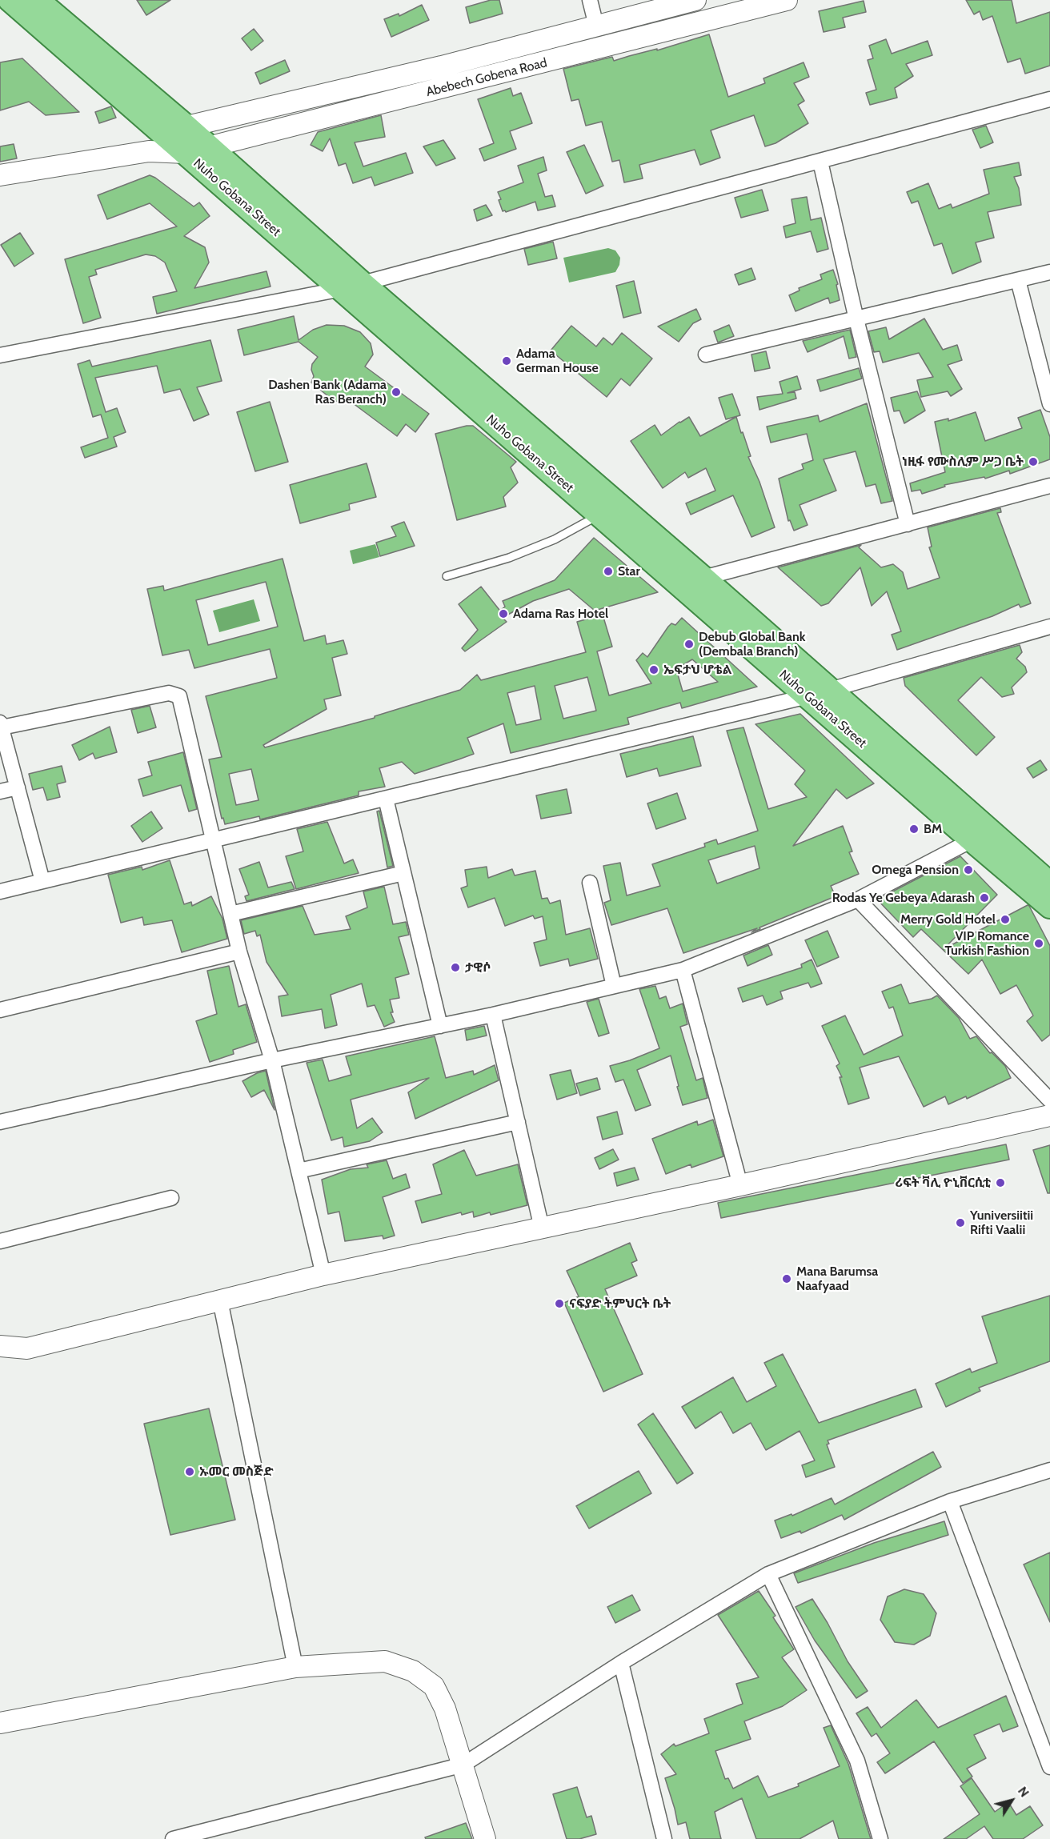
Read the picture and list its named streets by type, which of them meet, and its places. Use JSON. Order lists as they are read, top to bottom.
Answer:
{
  "streets": {
    "main road": ["Nuho Gobana Street"],
    "street": ["Abebech Gobena Road"]
  },
  "crossings": [
    ["Abebech Gobena Road", "Nuho Gobana Street"]
  ],
  "places": [
    "Adama German House",
    "Dashen Bank (Adama Ras Beranch)",
    "ነዚፋ የሙስሊም ሥጋ ቤት",
    "Star",
    "Adama Ras Hotel",
    "Debub Global Bank (Dembala Branch)",
    "ኤፍታህ ሆቴል",
    "BM",
    "Omega Pension",
    "Rodas Ye Gebeya Adarash",
    "Merry Gold Hotel",
    "VIP Romance Turkish Fashion",
    "ታዊሶ",
    "ሪፍት ቫሊ ዮኒቨርሲቲ",
    "Yuniversiitii Rifti Vaalii",
    "Mana Barumsa Naafyaad",
    "ናፍያድ ትምህርት ቤት",
    "ኡመር መስጅድ"
  ],
  "north": "top right"
}
